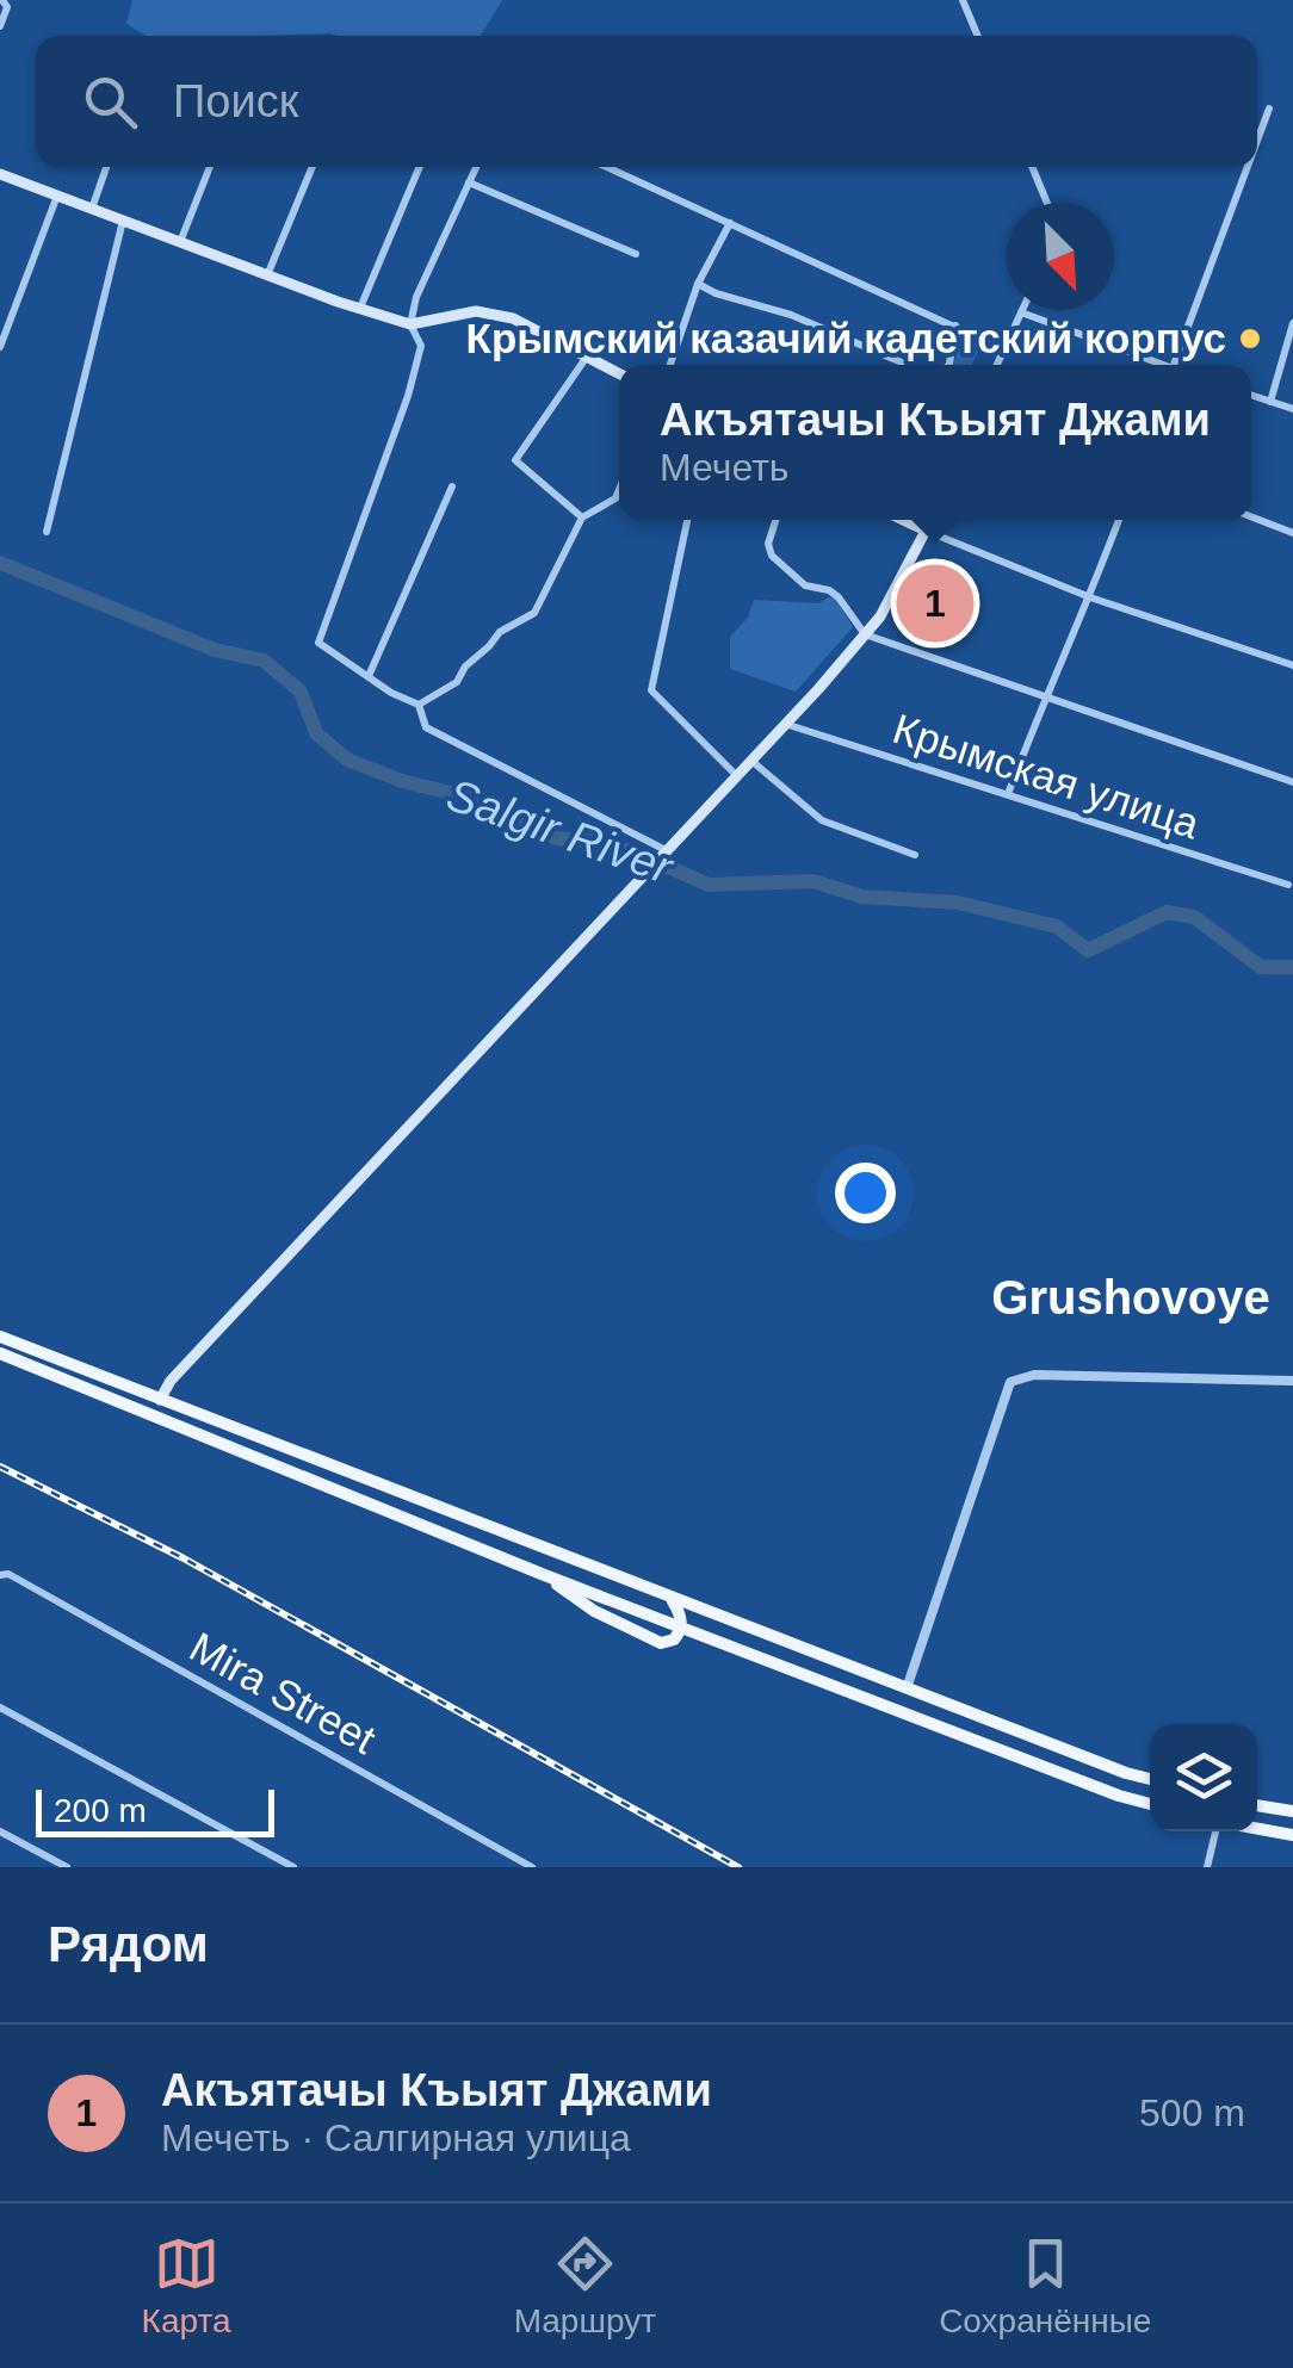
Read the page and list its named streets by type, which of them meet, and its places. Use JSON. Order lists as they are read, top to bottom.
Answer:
{
  "streets": {
    "street": ["Крымская улица", "Mira Street"]
  },
  "districts": ["Grushovoye"],
  "water": ["Salgir River"],
  "places": ["Крымский казачий кадетский корпус"],
  "scale_bar": "200 m",
  "north": "bottom right",
  "page": {
    "search": "Поиск",
    "popup": ["Акъятачы Къыят Джами", "Мечеть"],
    "pins": "1",
    "scale": "200 m",
    "heading": "Рядом",
    "list": [
      {
        "mark": "1",
        "name": "Акъятачы Къыят Джами",
        "note": "Мечеть · Салгирная улица",
        "value": "500 m"
      }
    ],
    "nav": ["Карта", "Маршрут", "Сохранённые"]
  }
}
